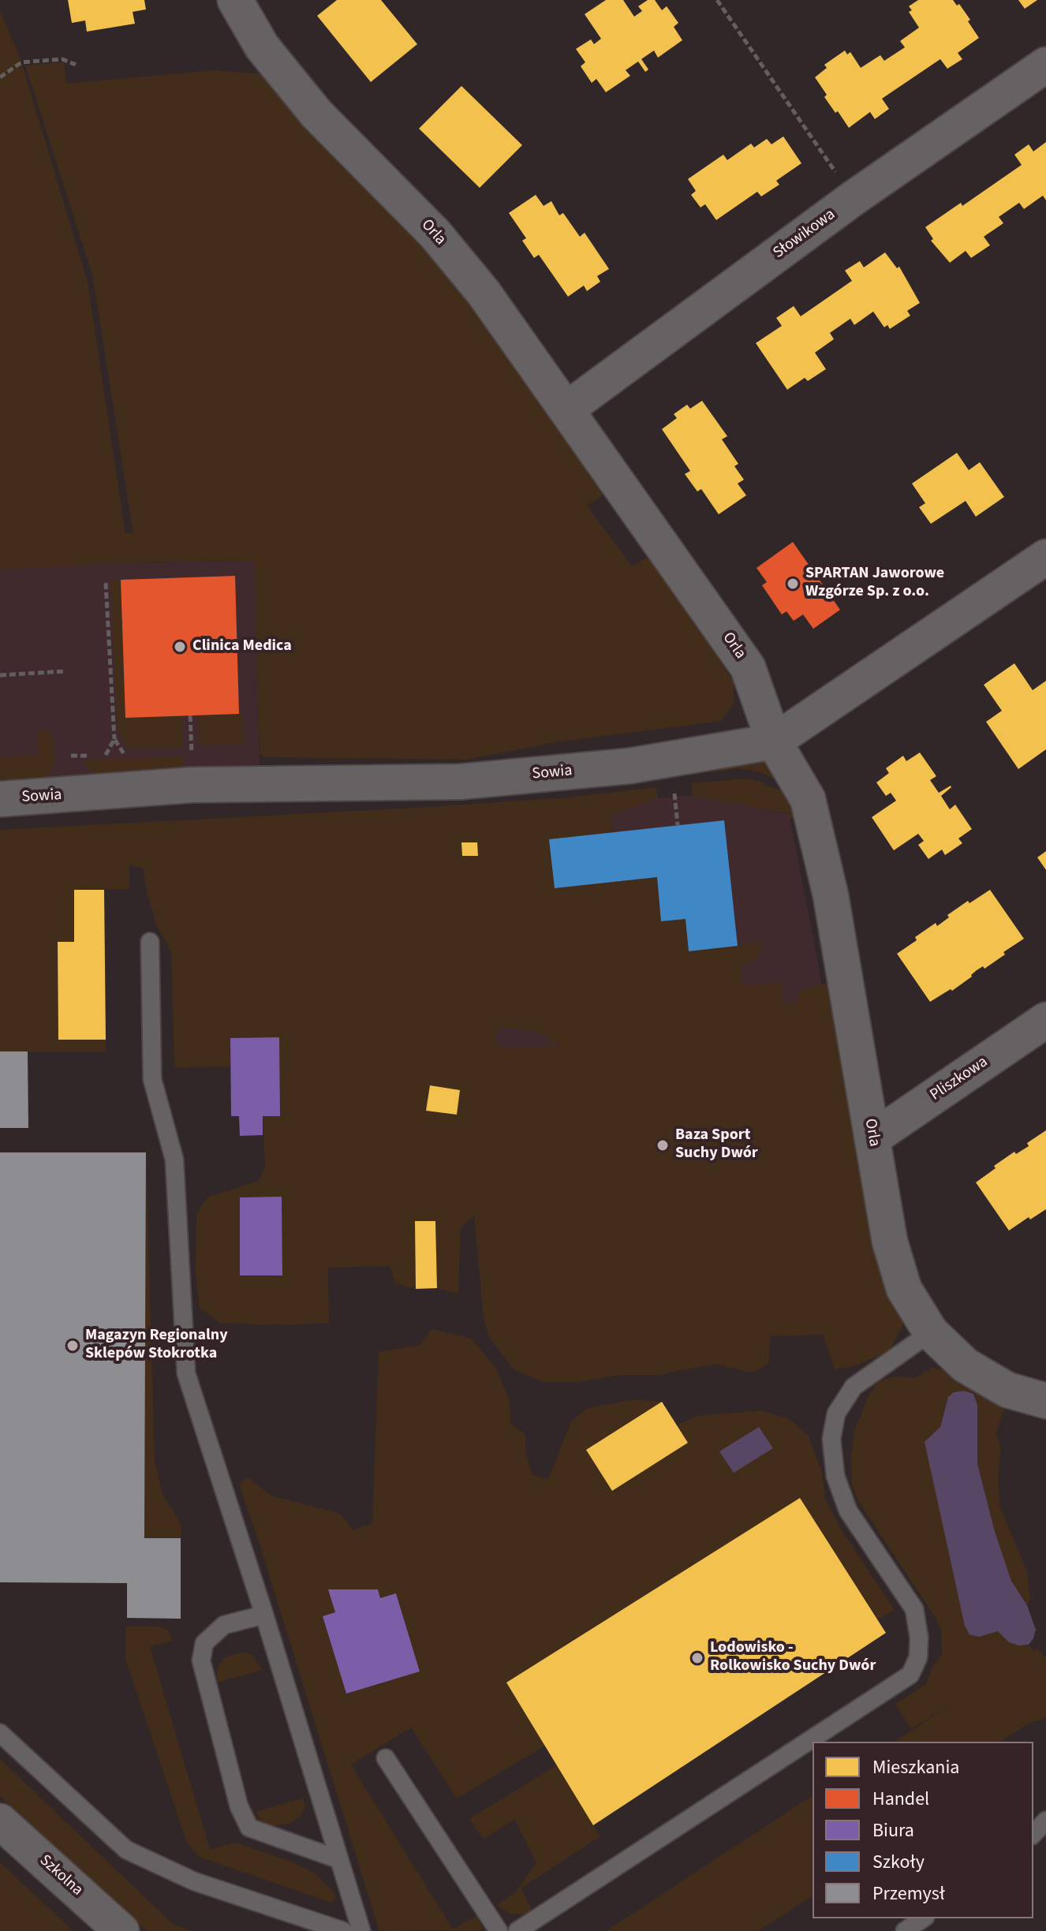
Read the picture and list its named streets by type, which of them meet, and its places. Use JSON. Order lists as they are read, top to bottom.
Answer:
{
  "streets": {
    "street": [
      "Orla",
      "Słowikowa",
      "Sowia",
      "Pliszkowa",
      "Szkolna"
    ]
  },
  "crossings": [
    ["Orla", "Słowikowa"],
    ["Orla", "Sowia"],
    ["Orla", "Pliszkowa"]
  ],
  "places": [
    "SPARTAN Jaworowe Wzgórze Sp. z o.o.",
    "Clinica Medica",
    "Baza Sport Suchy Dwór",
    "Magazyn Regionalny Sklepów Stokrotka",
    "Lodowisko - Rolkowisko Suchy Dwór"
  ],
  "legend": [
    "Mieszkania",
    "Handel",
    "Biura",
    "Szkoły",
    "Przemysł"
  ]
}
